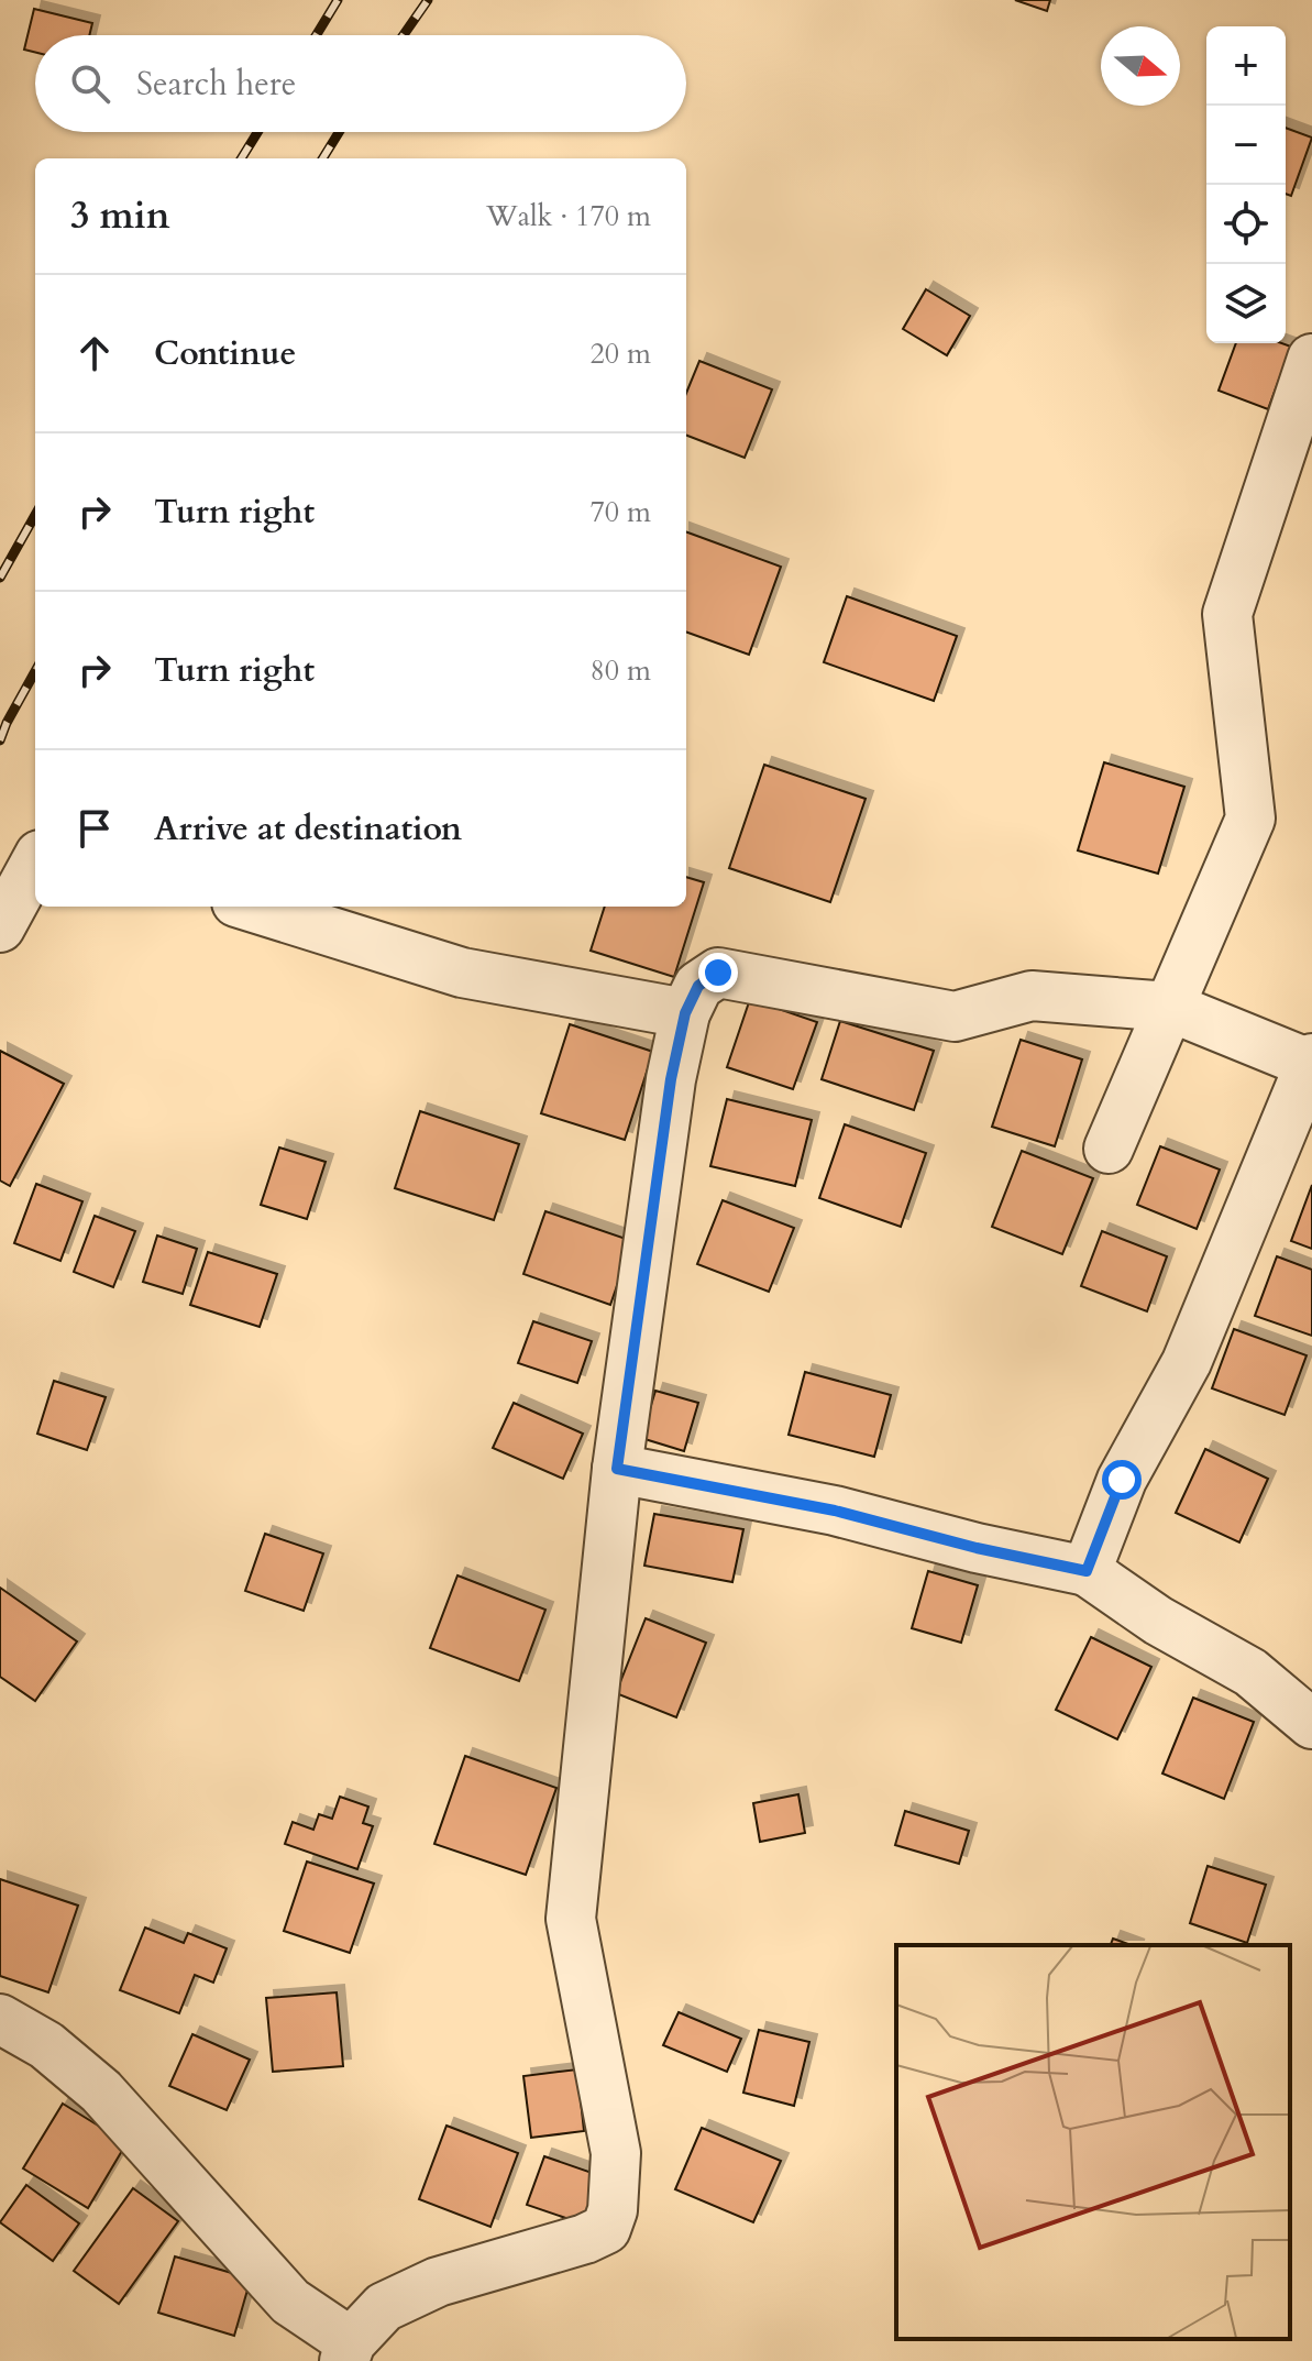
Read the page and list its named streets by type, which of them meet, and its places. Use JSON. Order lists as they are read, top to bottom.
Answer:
{
  "north": "right",
  "page": {
    "map_buttons": ["+", "−"],
    "search": "Search here",
    "heading": ["3 min", "Walk · 170 m"],
    "list": [
      ["Continue", "20 m"],
      ["Turn right", "70 m"],
      ["Turn right", "80 m"],
      "Arrive at destination"
    ]
  }
}
